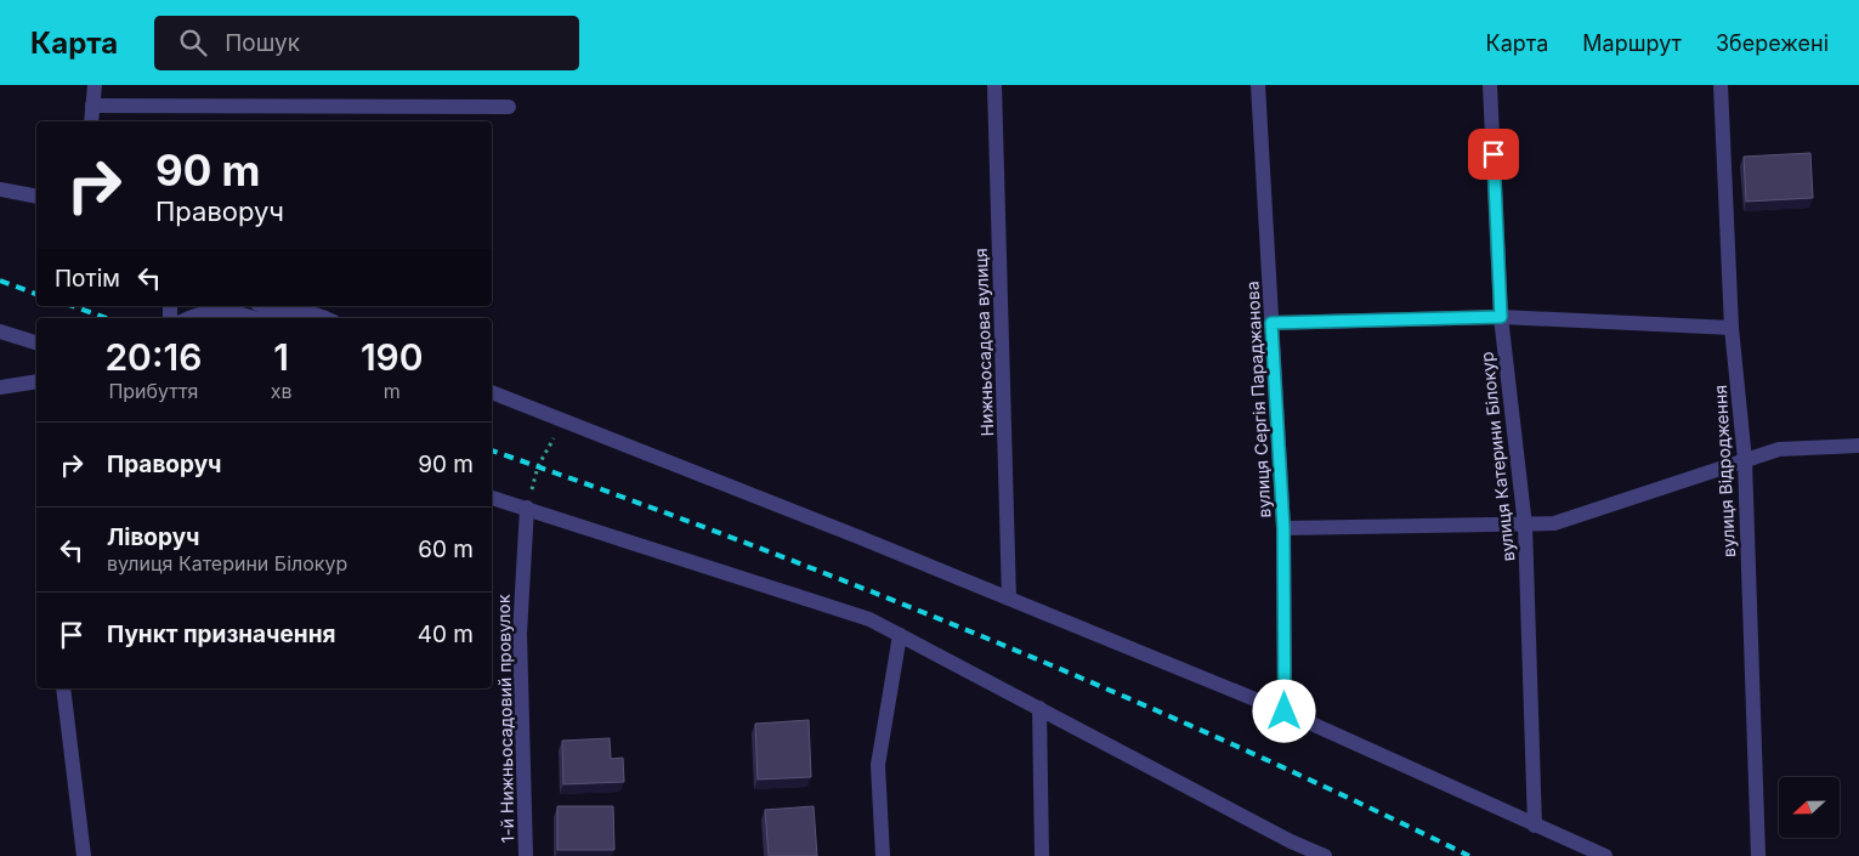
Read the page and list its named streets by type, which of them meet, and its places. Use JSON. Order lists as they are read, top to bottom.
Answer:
{
  "streets": {
    "street": [
      "Нижньосадова вулиця",
      "вулиця Сергія Параджанова",
      "вулиця Катерини Білокур",
      "вулиця Відродження",
      "1-й Нижньосадовий провулок"
    ]
  },
  "north": "left",
  "page": {
    "header": "Карта",
    "search": "Пошук",
    "nav": ["Карта", "Маршрут", "Збережені"],
    "turn": ["90 m", "Праворуч"],
    "then": "Потім",
    "eta": [
      "20:16",
      "Прибуття",
      "1",
      "хв",
      "190",
      "m"
    ],
    "list": [
      {
        "name": "Праворуч",
        "value": "90 m"
      },
      {
        "name": "Ліворуч",
        "note": "вулиця Катерини Білокур",
        "value": "60 m"
      },
      {
        "name": "Пункт призначення",
        "value": "40 m"
      }
    ]
  }
}
